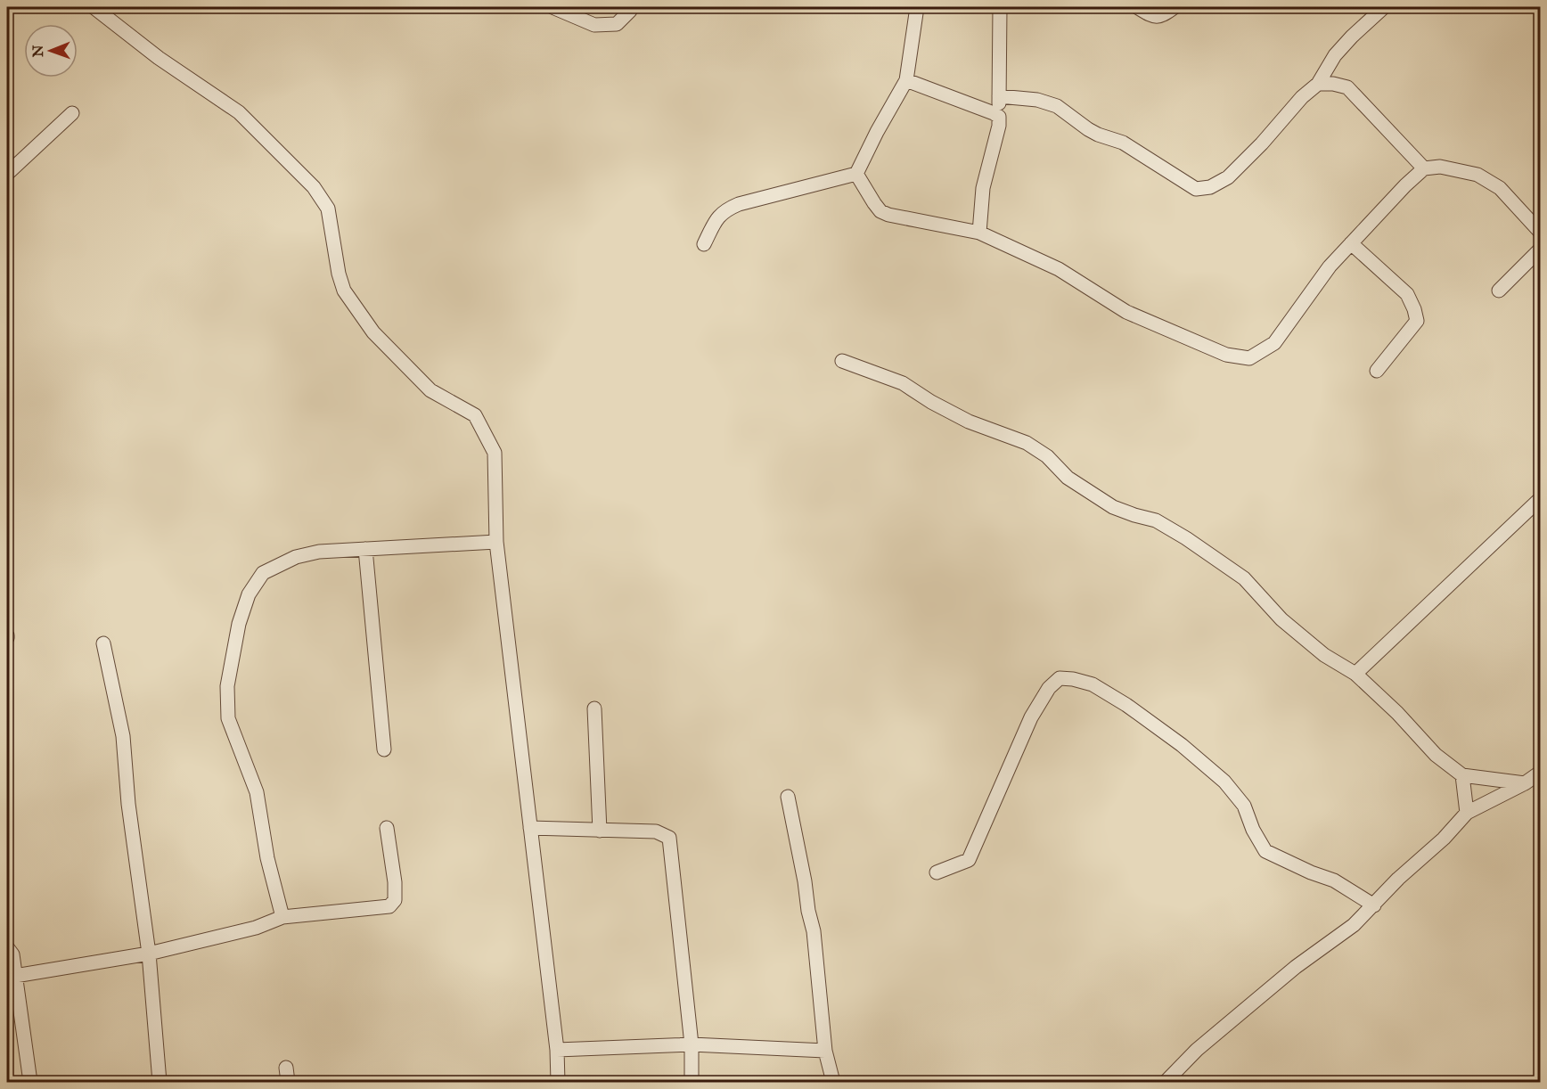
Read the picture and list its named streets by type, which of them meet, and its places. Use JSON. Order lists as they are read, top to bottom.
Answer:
{
  "north": "left"
}
